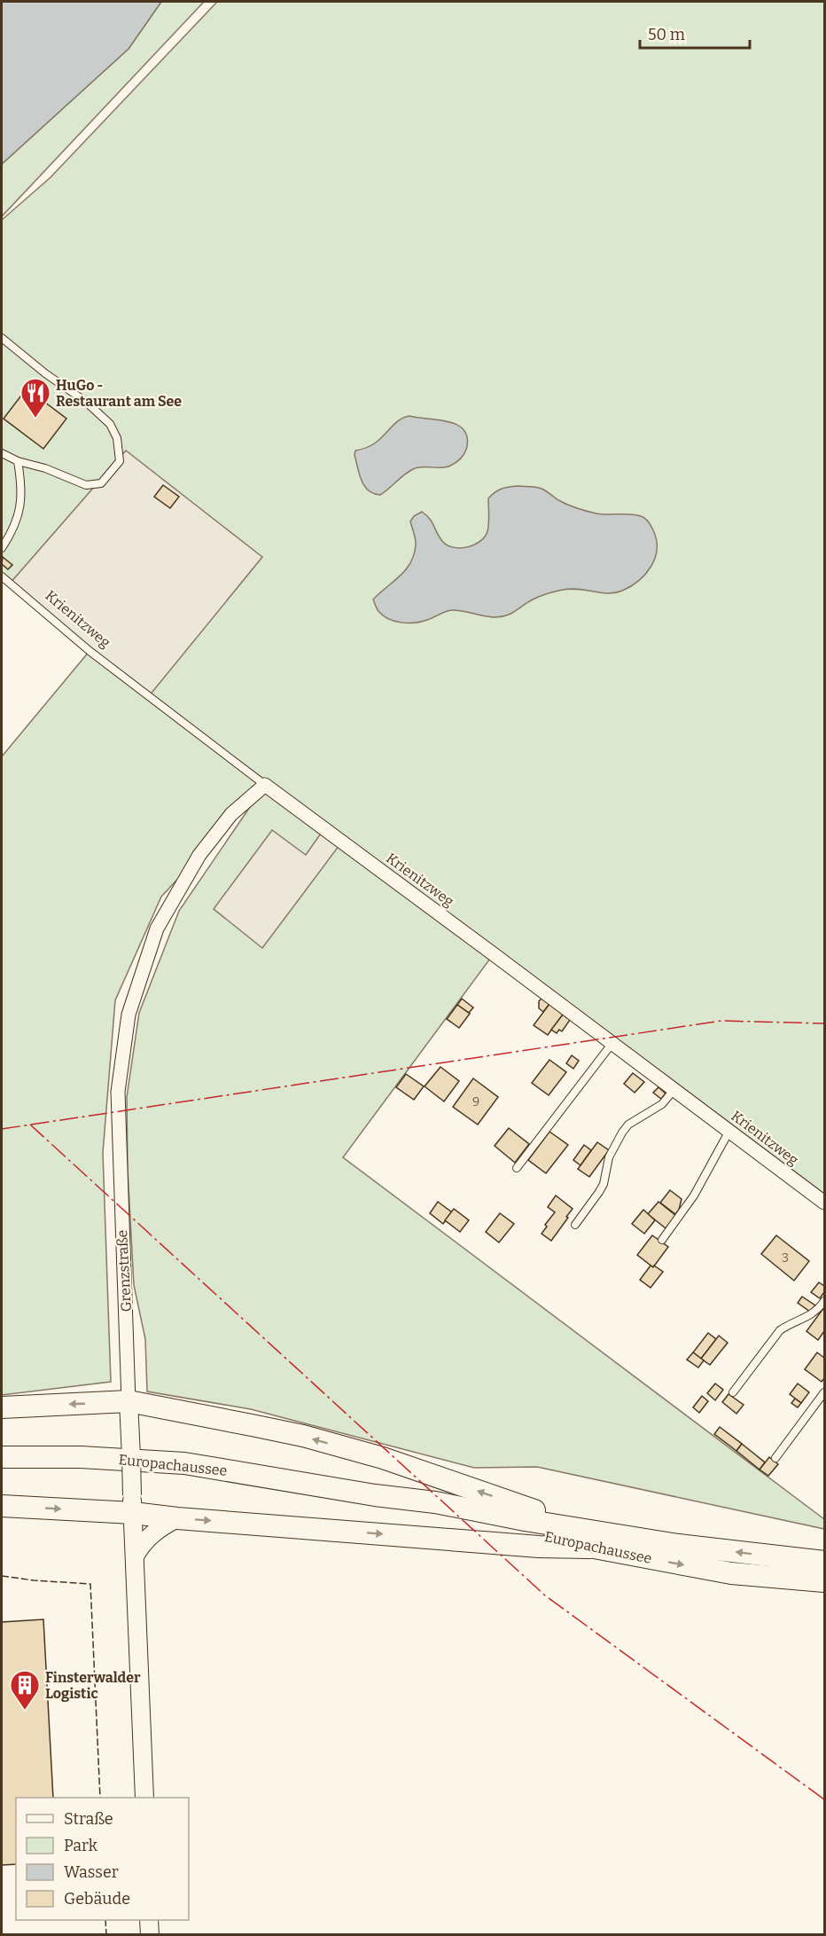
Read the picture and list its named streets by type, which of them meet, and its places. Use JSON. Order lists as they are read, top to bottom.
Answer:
{
  "streets": {
    "main road": ["Europachaussee"],
    "street": ["Krienitzweg", "Grenzstraße"]
  },
  "crossings": [
    ["Krienitzweg", "Grenzstraße"]
  ],
  "places": {
    "restaurant": ["HuGo - Restaurant am See"],
    "building": ["Finsterwalder Logistic"]
  },
  "house_numbers": ["9", "3"],
  "legend": [
    "Straße",
    "Park",
    "Wasser",
    "Gebäude"
  ],
  "scale_bar": "50 m"
}
